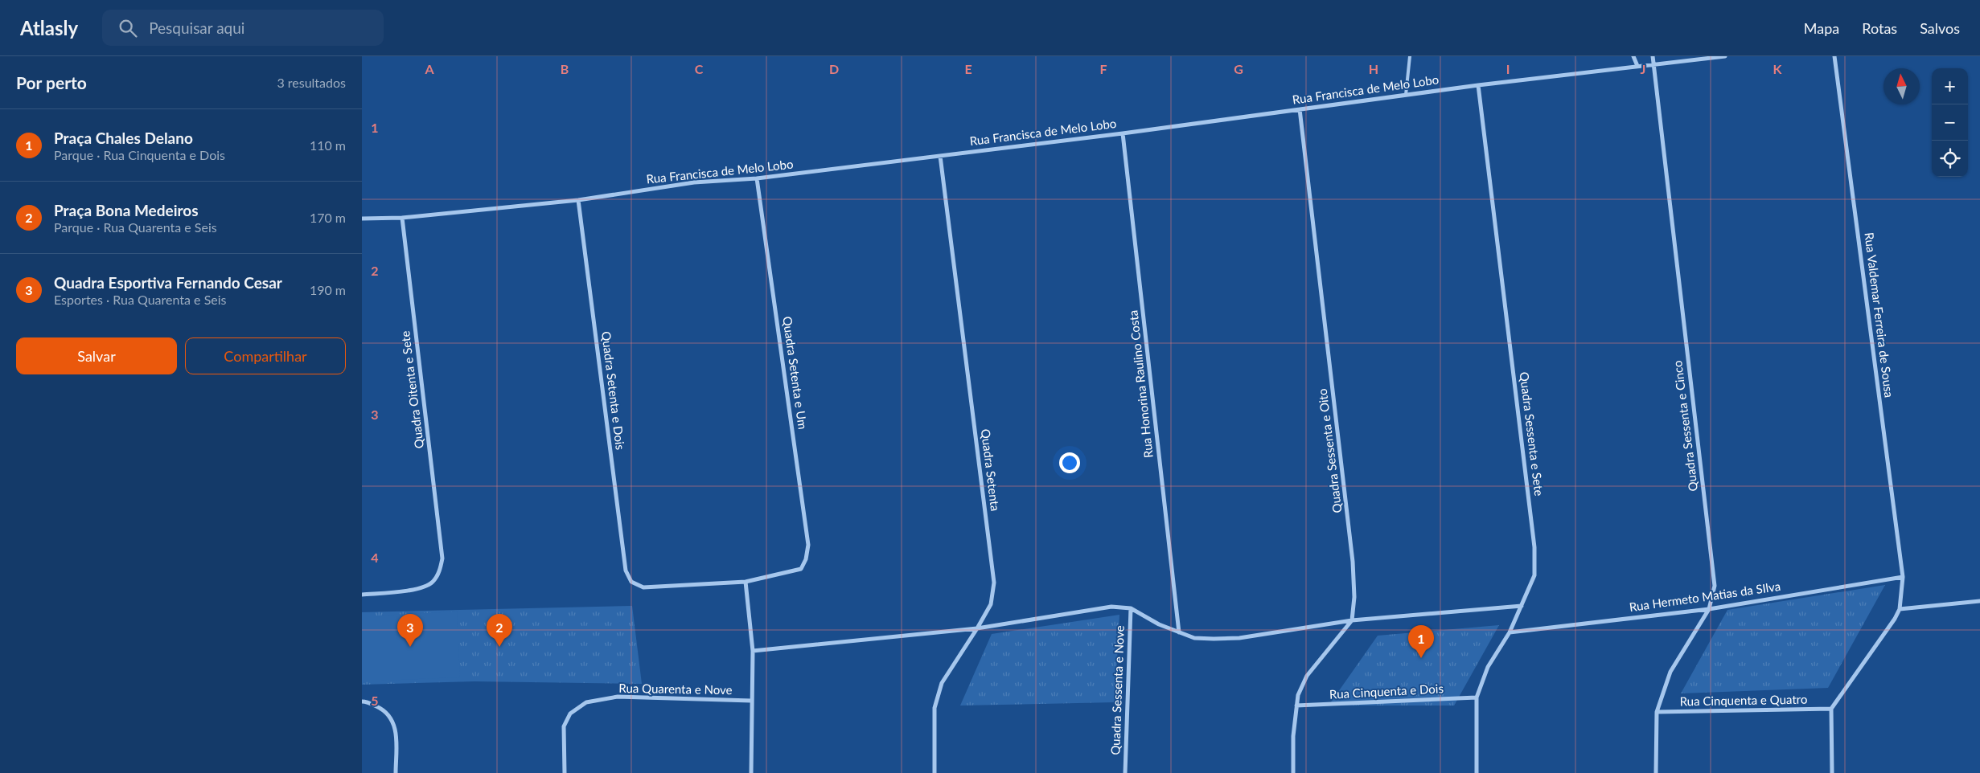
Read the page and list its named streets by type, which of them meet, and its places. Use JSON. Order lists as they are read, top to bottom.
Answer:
{
  "streets": {
    "street": [
      "Rua Francisca de Melo Lobo",
      "Rua Valdemar Ferreira de Sousa",
      "Quadra Setenta e Um",
      "Rua Honorina Raulino Costa",
      "Quadra Oitenta e Sete",
      "Quadra Setenta e Dois",
      "Quadra Sessenta e Cinco",
      "Quadra Sessenta e Sete",
      "Quadra Sessenta e Oito",
      "Quadra Setenta",
      "Rua Hermeto Matias da SIlva",
      "Rua Quarenta e Nove",
      "Quadra Sessenta e Nove",
      "Rua Cinquenta e Dois",
      "Rua Cinquenta e Quatro"
    ]
  },
  "crossings": [
    ["Rua Francisca de Melo Lobo", "Quadra Setenta e Um"],
    ["Rua Francisca de Melo Lobo", "Rua Honorina Raulino Costa"],
    ["Rua Francisca de Melo Lobo", "Quadra Oitenta e Sete"],
    ["Rua Francisca de Melo Lobo", "Quadra Setenta e Dois"],
    ["Rua Francisca de Melo Lobo", "Quadra Sessenta e Cinco"],
    ["Rua Francisca de Melo Lobo", "Quadra Sessenta e Sete"],
    ["Rua Francisca de Melo Lobo", "Quadra Sessenta e Oito"],
    ["Rua Francisca de Melo Lobo", "Quadra Setenta"],
    ["Rua Valdemar Ferreira de Sousa", "Rua Hermeto Matias da SIlva"],
    ["Quadra Setenta e Um", "Quadra Setenta e Dois"],
    ["Quadra Sessenta e Cinco", "Rua Hermeto Matias da SIlva"],
    ["Quadra Sessenta e Cinco", "Rua Cinquenta e Quatro"],
    ["Quadra Sessenta e Sete", "Rua Hermeto Matias da SIlva"],
    ["Quadra Sessenta e Sete", "Rua Cinquenta e Dois"]
  ],
  "north": "top",
  "page": {
    "header": "Atlasly",
    "search": "Pesquisar aqui",
    "nav": ["Mapa", "Rotas", "Salvos"],
    "heading": ["Por perto", "3 resultados"],
    "map_buttons": ["+", "−"],
    "list": [
      {
        "mark": "1",
        "name": "Praça Chales Delano",
        "note": "Parque · Rua Cinquenta e Dois",
        "value": "110 m"
      },
      {
        "mark": "2",
        "name": "Praça Bona Medeiros",
        "note": "Parque · Rua Quarenta e Seis",
        "value": "170 m"
      },
      {
        "mark": "3",
        "name": "Quadra Esportiva Fernando Cesar",
        "note": "Esportes · Rua Quarenta e Seis",
        "value": "190 m"
      }
    ],
    "buttons": ["Salvar", "Compartilhar"],
    "pins": ["2", "3", "1"]
  },
  "grid": {
    "columns": [
      "A",
      "B",
      "C",
      "D",
      "E",
      "F",
      "G",
      "H",
      "I",
      "J",
      "K"
    ],
    "rows": [
      "1",
      "2",
      "3",
      "4",
      "5"
    ]
  }
}
